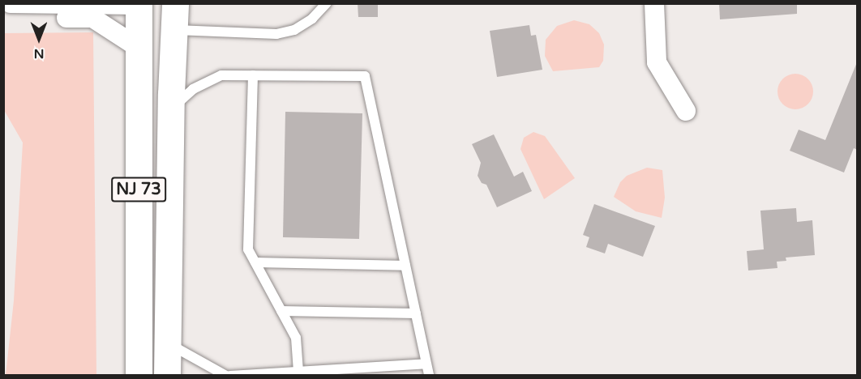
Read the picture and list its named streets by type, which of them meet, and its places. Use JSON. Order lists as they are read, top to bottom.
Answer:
{
  "streets": {
    "highway": ["NJ 73"]
  },
  "north": "bottom"
}
